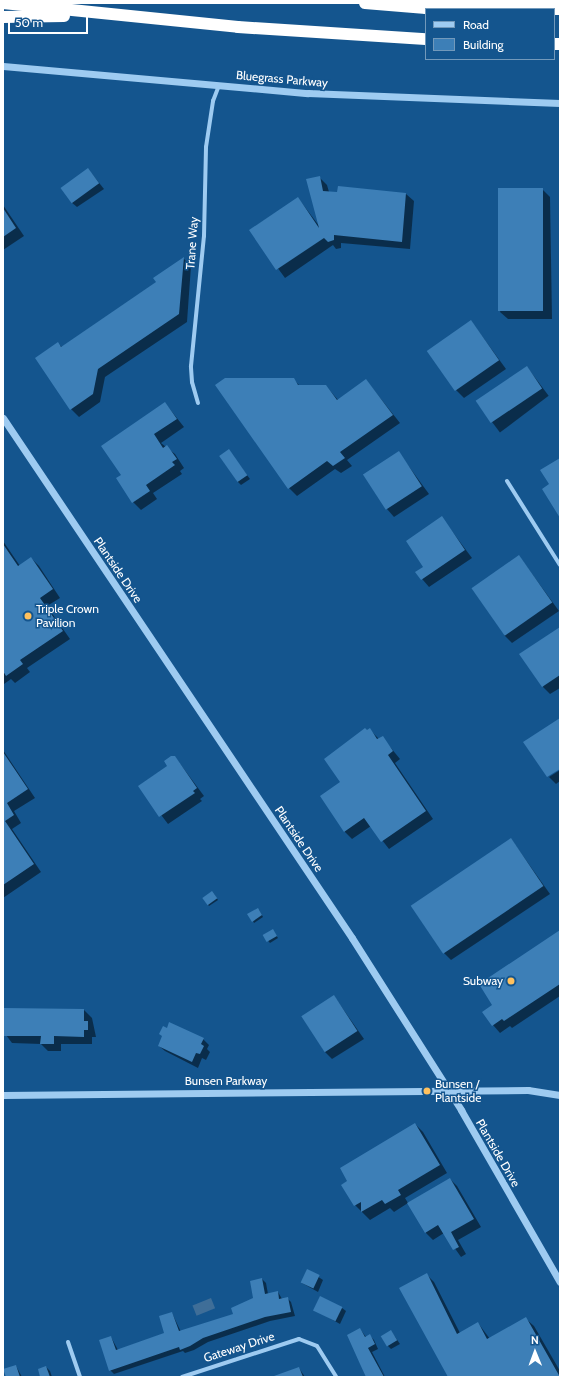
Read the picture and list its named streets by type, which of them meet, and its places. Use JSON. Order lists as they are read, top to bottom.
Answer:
{
  "streets": {
    "street": [
      "Bluegrass Parkway",
      "Trane Way",
      "Plantside Drive",
      "Bunsen Parkway",
      "Gateway Drive"
    ]
  },
  "crossings": [
    ["Bluegrass Parkway", "Trane Way"],
    ["Plantside Drive", "Bunsen Parkway"]
  ],
  "places": ["Triple Crown Pavilion", "Subway", "Bunsen / Plantside"],
  "legend": ["Road", "Building"],
  "scale_bar": "50 m",
  "north": "top"
}
